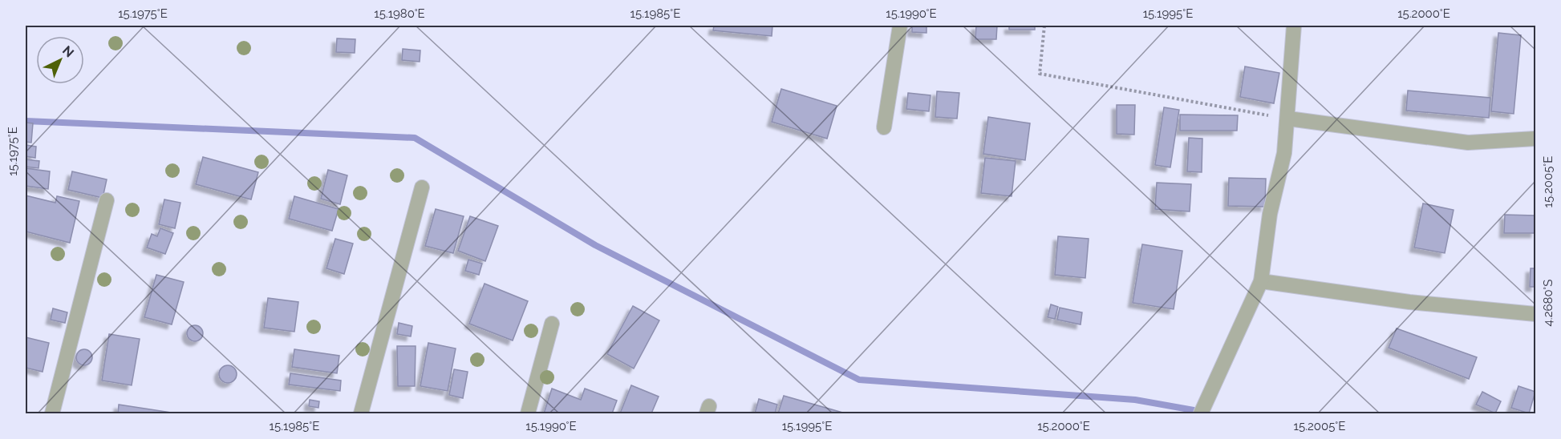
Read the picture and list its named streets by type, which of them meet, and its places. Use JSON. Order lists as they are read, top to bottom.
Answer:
{
  "north": "top right",
  "coordinates": [
    "15.1975°E",
    "15.1980°E",
    "15.1985°E",
    "15.1990°E",
    "15.1995°E",
    "15.2000°E",
    "15.2005°E",
    "4.2680°S"
  ]
}
